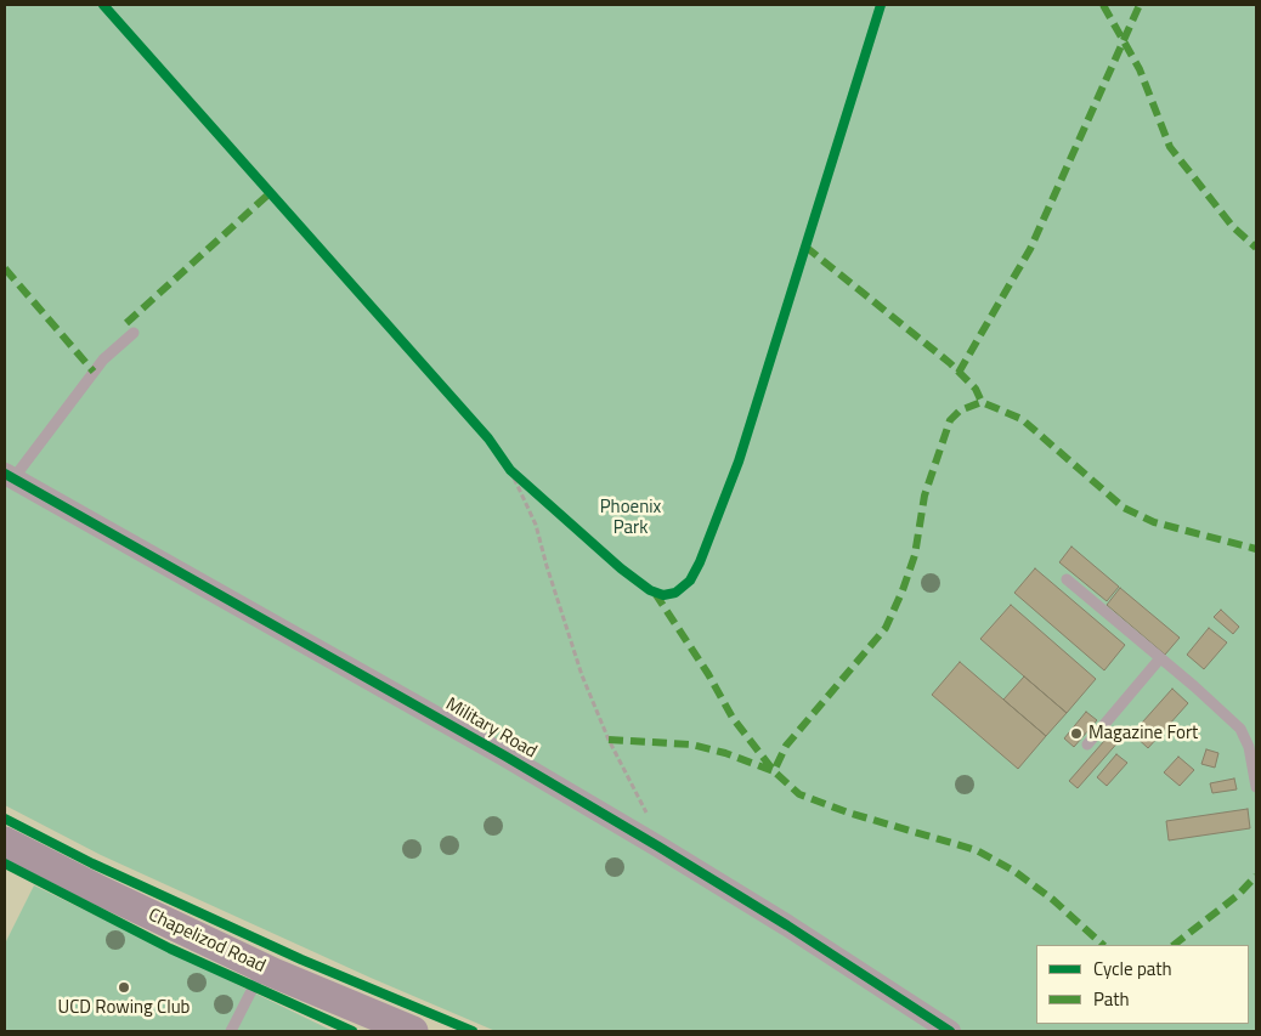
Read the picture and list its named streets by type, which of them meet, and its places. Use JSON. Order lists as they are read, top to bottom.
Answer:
{
  "streets": {
    "main road": ["Chapelizod Road"],
    "street": ["Military Road"]
  },
  "parks": ["Phoenix Park"],
  "places": ["Magazine Fort", "UCD Rowing Club"],
  "legend": ["Cycle path", "Path"]
}
